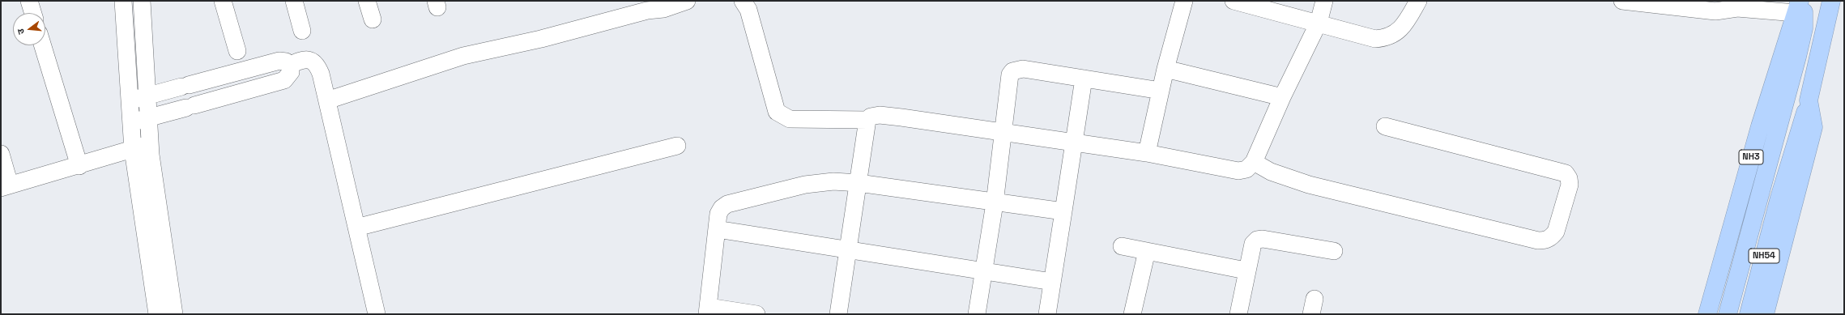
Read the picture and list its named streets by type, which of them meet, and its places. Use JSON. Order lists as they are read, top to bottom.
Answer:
{
  "streets": {
    "highway": ["NH3", "NH54"]
  },
  "north": "left"
}
